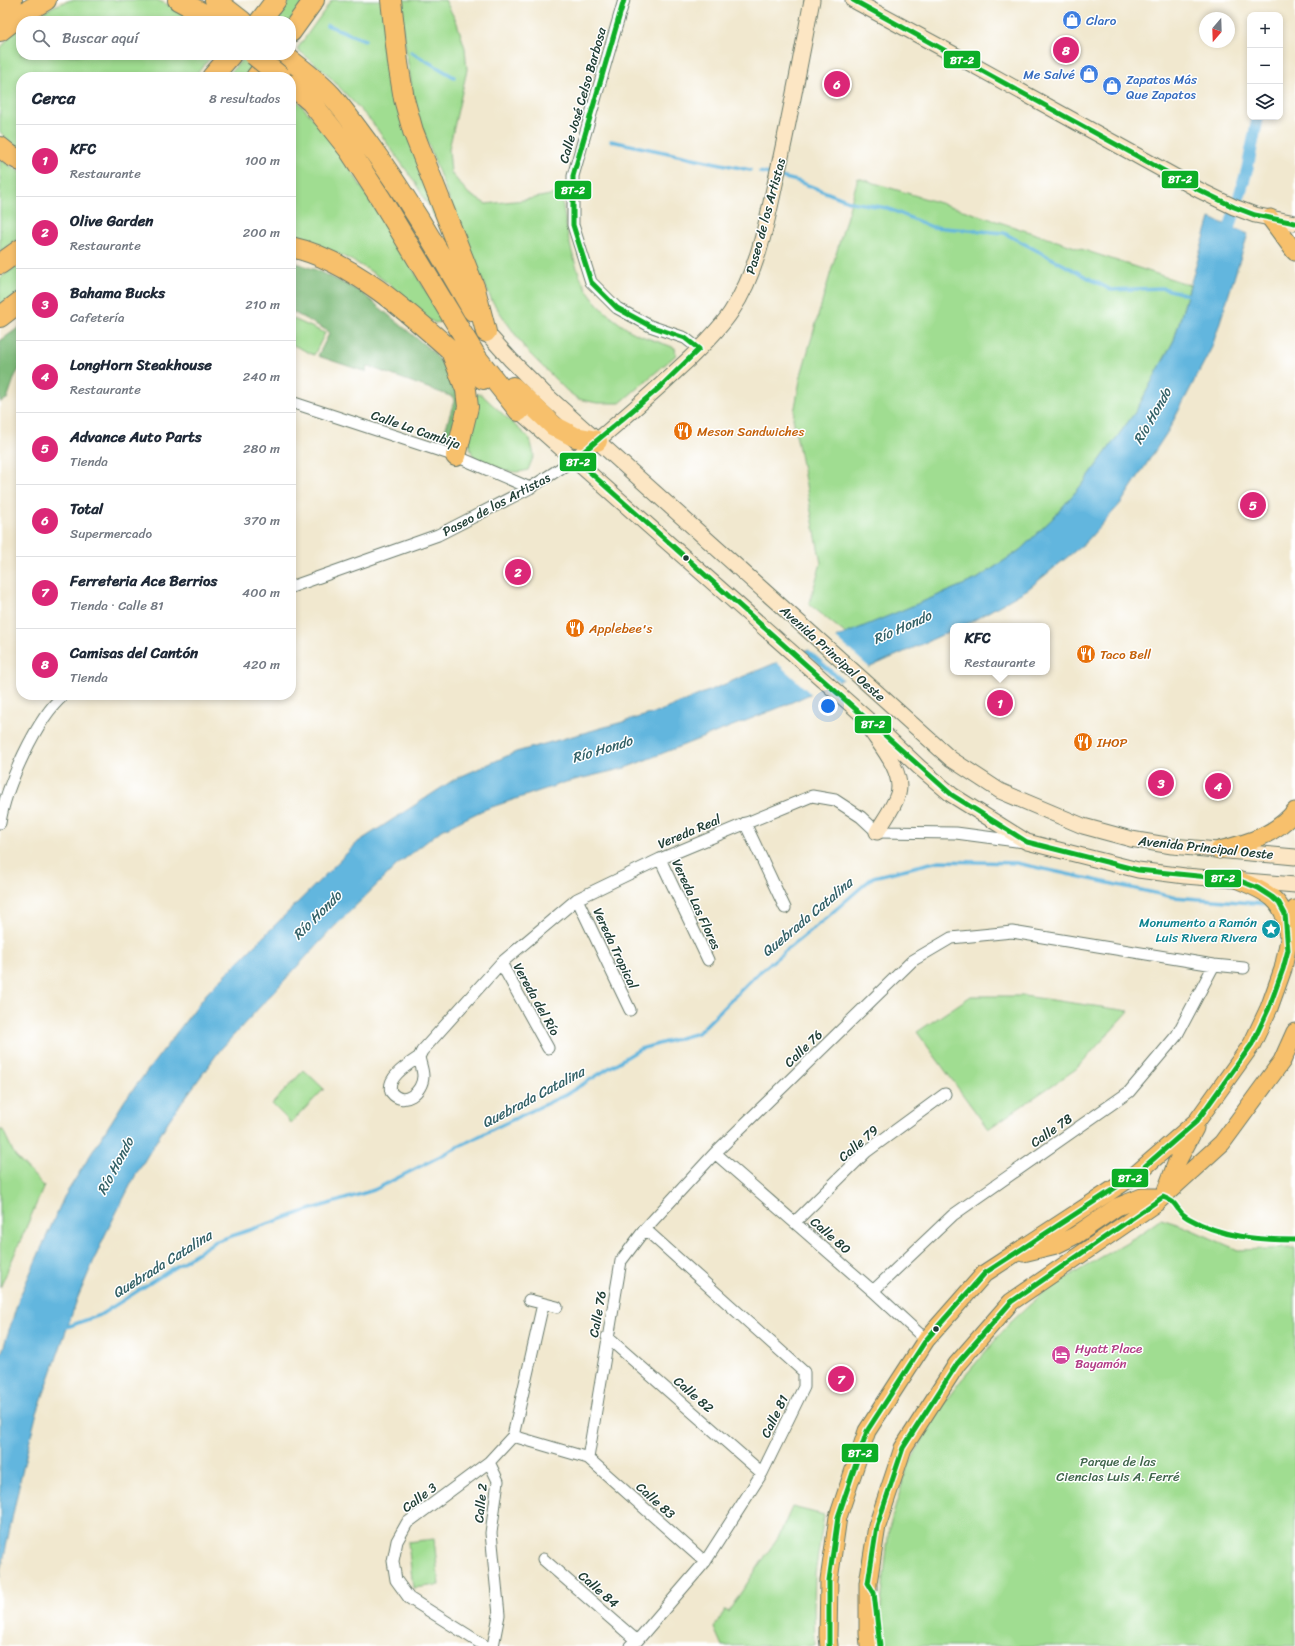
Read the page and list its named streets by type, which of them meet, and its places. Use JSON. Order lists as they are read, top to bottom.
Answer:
{
  "streets": {
    "main road": ["Paseo de los Artistas", "Avenida Principal Oeste"],
    "street": [
      "Calle José Celso Barbosa",
      "Calle La Cambija",
      "Vereda Real",
      "Vereda Las Flores",
      "Vereda Tropical",
      "Vereda del Río",
      "Calle 76",
      "Calle 78",
      "Calle 79",
      "Calle 80",
      "Calle 82",
      "Calle 81",
      "Calle 3",
      "Calle 83",
      "Calle 2",
      "Calle 84"
    ]
  },
  "crossings": [
    ["Calle José Celso Barbosa", "Paseo de los Artistas"],
    ["Paseo de los Artistas", "Calle La Cambija"],
    ["Paseo de los Artistas", "Avenida Principal Oeste"],
    ["Vereda Real", "Vereda Las Flores"],
    ["Vereda Real", "Vereda Tropical"],
    ["Vereda Real", "Vereda del Río"],
    ["Calle 76", "Calle 78"],
    ["Calle 76", "Calle 80"],
    ["Calle 76", "Calle 82"],
    ["Calle 76", "Calle 81"],
    ["Calle 76", "Calle 83"],
    ["Calle 78", "Calle 80"],
    ["Calle 79", "Calle 80"],
    ["Calle 82", "Calle 81"],
    ["Calle 81", "Calle 83"],
    ["Calle 81", "Calle 84"],
    ["Calle 3", "Calle 2"]
  ],
  "water": ["Río Hondo", "Quebrada Catalina"],
  "parks": ["Parque de las Ciencias Luis A. Ferré"],
  "places": {
    "shop": ["Claro", "Me Salvé", "Zapatos Más Que Zapatos"],
    "restaurant": [
      "Meson Sandwiches",
      "Applebee's",
      "Taco Bell",
      "IHOP"
    ],
    "place": ["Monumento a Ramón Luis Rivera Rivera"],
    "hotel": ["Hyatt Place Bayamón"]
  },
  "lines": ["transit line BT-2"],
  "north": "bottom",
  "page": {
    "map_buttons": ["+", "−"],
    "search": "Buscar aquí",
    "pins": [
      "8",
      "6",
      "5",
      "2",
      "1",
      "3",
      "4",
      "7"
    ],
    "heading": ["Cerca", "8 resultados"],
    "list": [
      {
        "mark": "1",
        "name": "KFC",
        "note": "Restaurante",
        "value": "100 m"
      },
      {
        "mark": "2",
        "name": "Olive Garden",
        "note": "Restaurante",
        "value": "200 m"
      },
      {
        "mark": "3",
        "name": "Bahama Bucks",
        "note": "Cafetería",
        "value": "210 m"
      },
      {
        "mark": "4",
        "name": "LongHorn Steakhouse",
        "note": "Restaurante",
        "value": "240 m"
      },
      {
        "mark": "5",
        "name": "Advance Auto Parts",
        "note": "Tienda",
        "value": "280 m"
      },
      {
        "mark": "6",
        "name": "Total",
        "note": "Supermercado",
        "value": "370 m"
      },
      {
        "mark": "7",
        "name": "Ferreteria Ace Berrios",
        "note": "Tienda · Calle 81",
        "value": "400 m"
      },
      {
        "mark": "8",
        "name": "Camisas del Cantón",
        "note": "Tienda",
        "value": "420 m"
      }
    ],
    "popup": ["KFC", "Restaurante"]
  }
}
